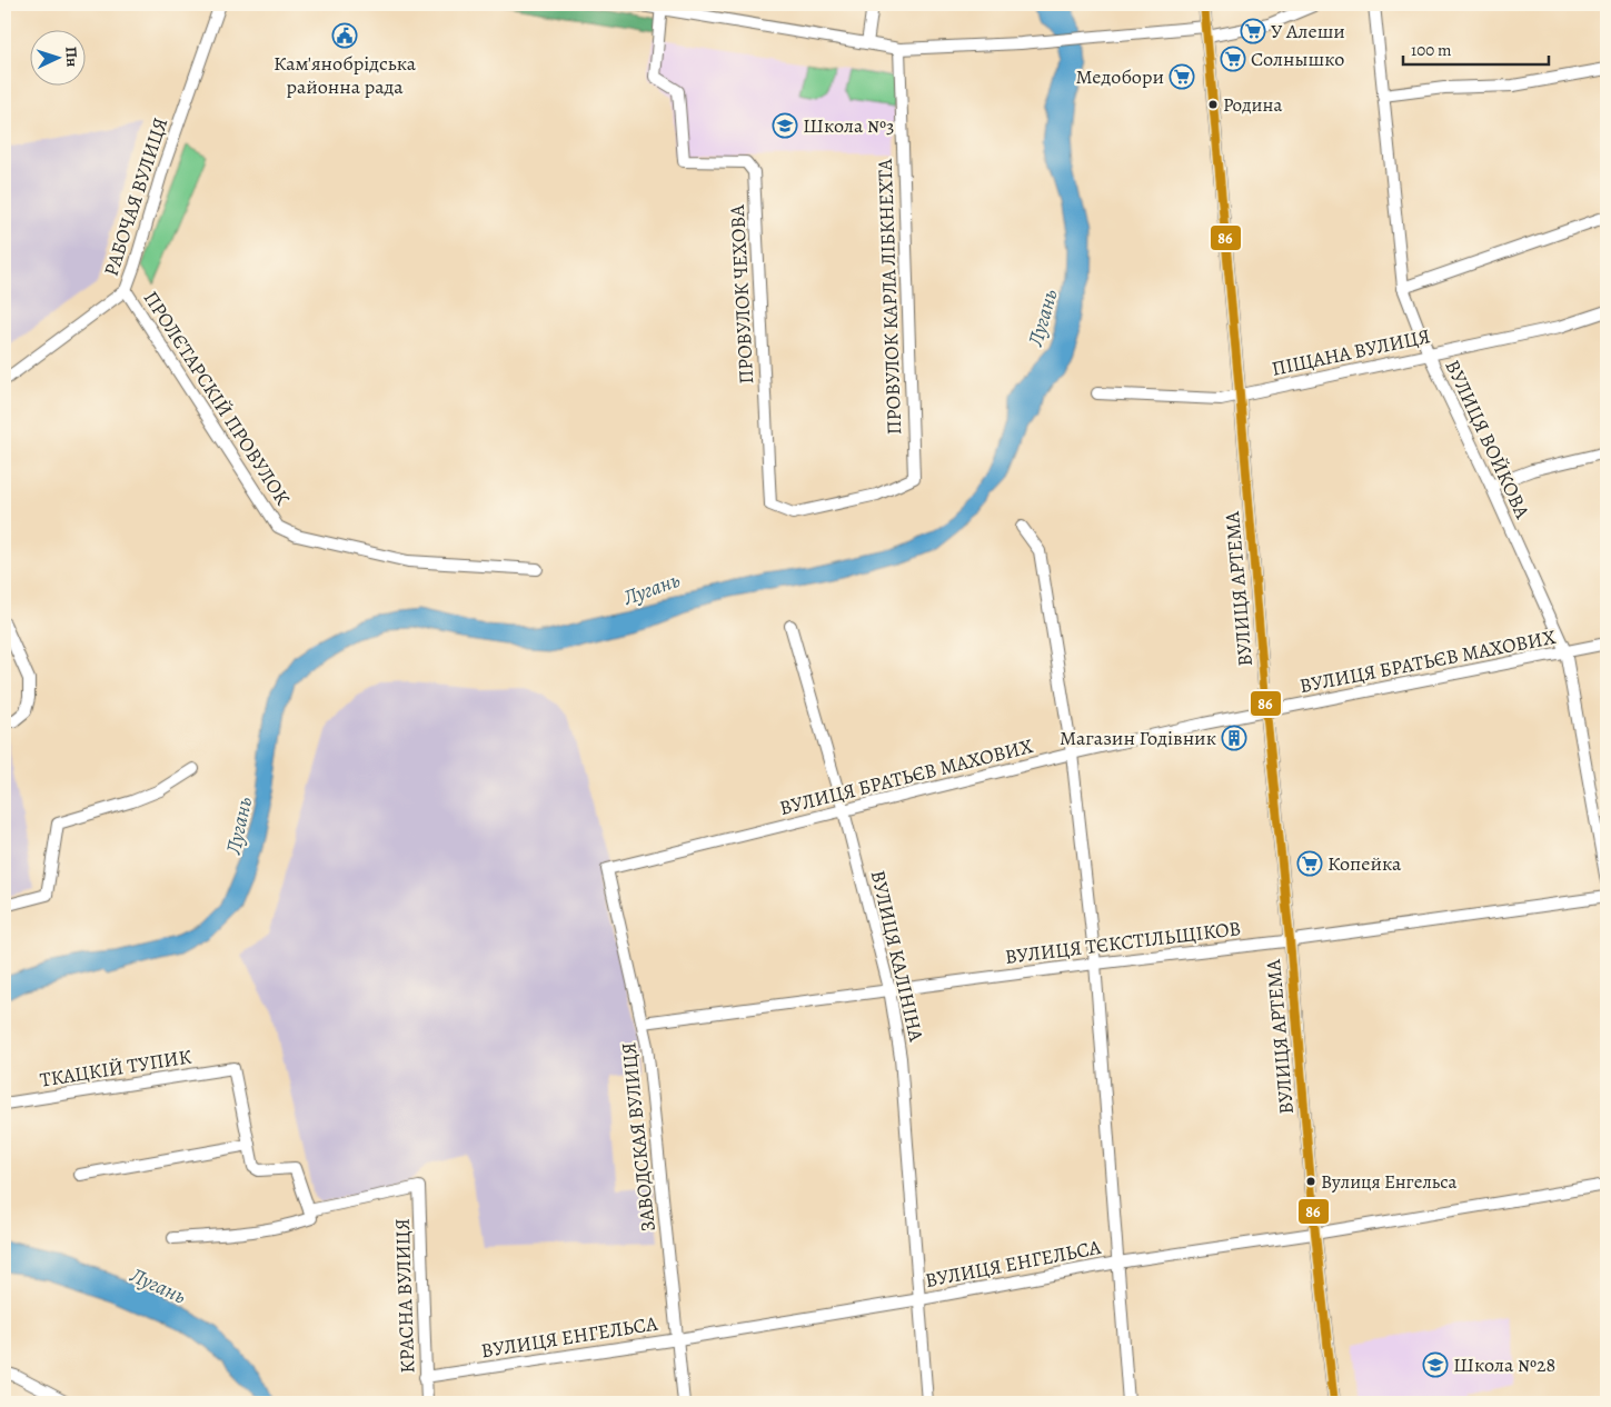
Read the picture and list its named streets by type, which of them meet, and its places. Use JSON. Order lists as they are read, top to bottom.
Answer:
{
  "streets": {
    "street": [
      "РАБОЧАЯ ВУЛИЦЯ",
      "ПРОВУЛОК ЧЕХОВА",
      "ПРОВУЛОК КАРЛА ЛІБКНЕХТА",
      "ПІЩАНА ВУЛИЦЯ",
      "ПРОЛЄТАРСКІЙ ПРОВУЛОК",
      "ВУЛИЦЯ ВОЙКОВА",
      "ВУЛИЦЯ АРТЕМА",
      "ВУЛИЦЯ БРАТЬЄВ МАХОВИХ",
      "ВУЛИЦЯ ТЄКСТІЛЬЩІКОВ",
      "ВУЛИЦЯ КАЛІНІНА",
      "ТКАЦКІЙ ТУПИК",
      "ЗАВОДСКАЯ ВУЛИЦЯ",
      "ВУЛИЦЯ ЕНГЕЛЬСА",
      "КРАСНА ВУЛИЦЯ"
    ]
  },
  "crossings": [
    ["РАБОЧАЯ ВУЛИЦЯ", "ПРОЛЄТАРСКІЙ ПРОВУЛОК"],
    ["ПРОВУЛОК ЧЕХОВА", "ПРОВУЛОК КАРЛА ЛІБКНЕХТА"],
    ["ПІЩАНА ВУЛИЦЯ", "ВУЛИЦЯ ВОЙКОВА"],
    ["ПІЩАНА ВУЛИЦЯ", "ВУЛИЦЯ АРТЕМА"],
    ["ВУЛИЦЯ ВОЙКОВА", "ВУЛИЦЯ БРАТЬЄВ МАХОВИХ"],
    ["ВУЛИЦЯ АРТЕМА", "ВУЛИЦЯ БРАТЬЄВ МАХОВИХ"],
    ["ВУЛИЦЯ АРТЕМА", "ВУЛИЦЯ ТЄКСТІЛЬЩІКОВ"],
    ["ВУЛИЦЯ АРТЕМА", "ВУЛИЦЯ ЕНГЕЛЬСА"],
    ["ВУЛИЦЯ БРАТЬЄВ МАХОВИХ", "ВУЛИЦЯ КАЛІНІНА"],
    ["ВУЛИЦЯ БРАТЬЄВ МАХОВИХ", "ЗАВОДСКАЯ ВУЛИЦЯ"],
    ["ВУЛИЦЯ ТЄКСТІЛЬЩІКОВ", "ВУЛИЦЯ КАЛІНІНА"],
    ["ВУЛИЦЯ ТЄКСТІЛЬЩІКОВ", "ЗАВОДСКАЯ ВУЛИЦЯ"],
    ["ВУЛИЦЯ КАЛІНІНА", "ВУЛИЦЯ ЕНГЕЛЬСА"],
    ["ЗАВОДСКАЯ ВУЛИЦЯ", "ВУЛИЦЯ ЕНГЕЛЬСА"],
    ["ВУЛИЦЯ ЕНГЕЛЬСА", "КРАСНА ВУЛИЦЯ"]
  ],
  "water": ["Лугань"],
  "places": {
    "supermarket": [
      "У Алеши",
      "Солнышко",
      "Медобори",
      "Копейка"
    ],
    "public building": ["Кам'янобрідська районна рада"],
    "other": ["Родина", "Вулиця Енгельса"],
    "school or university": ["Школа №3", "Школа №28"],
    "building": ["Магазин Годівник"]
  },
  "lines": ["transit line 86"],
  "scale_bar": "100 m",
  "north": "right"
}
